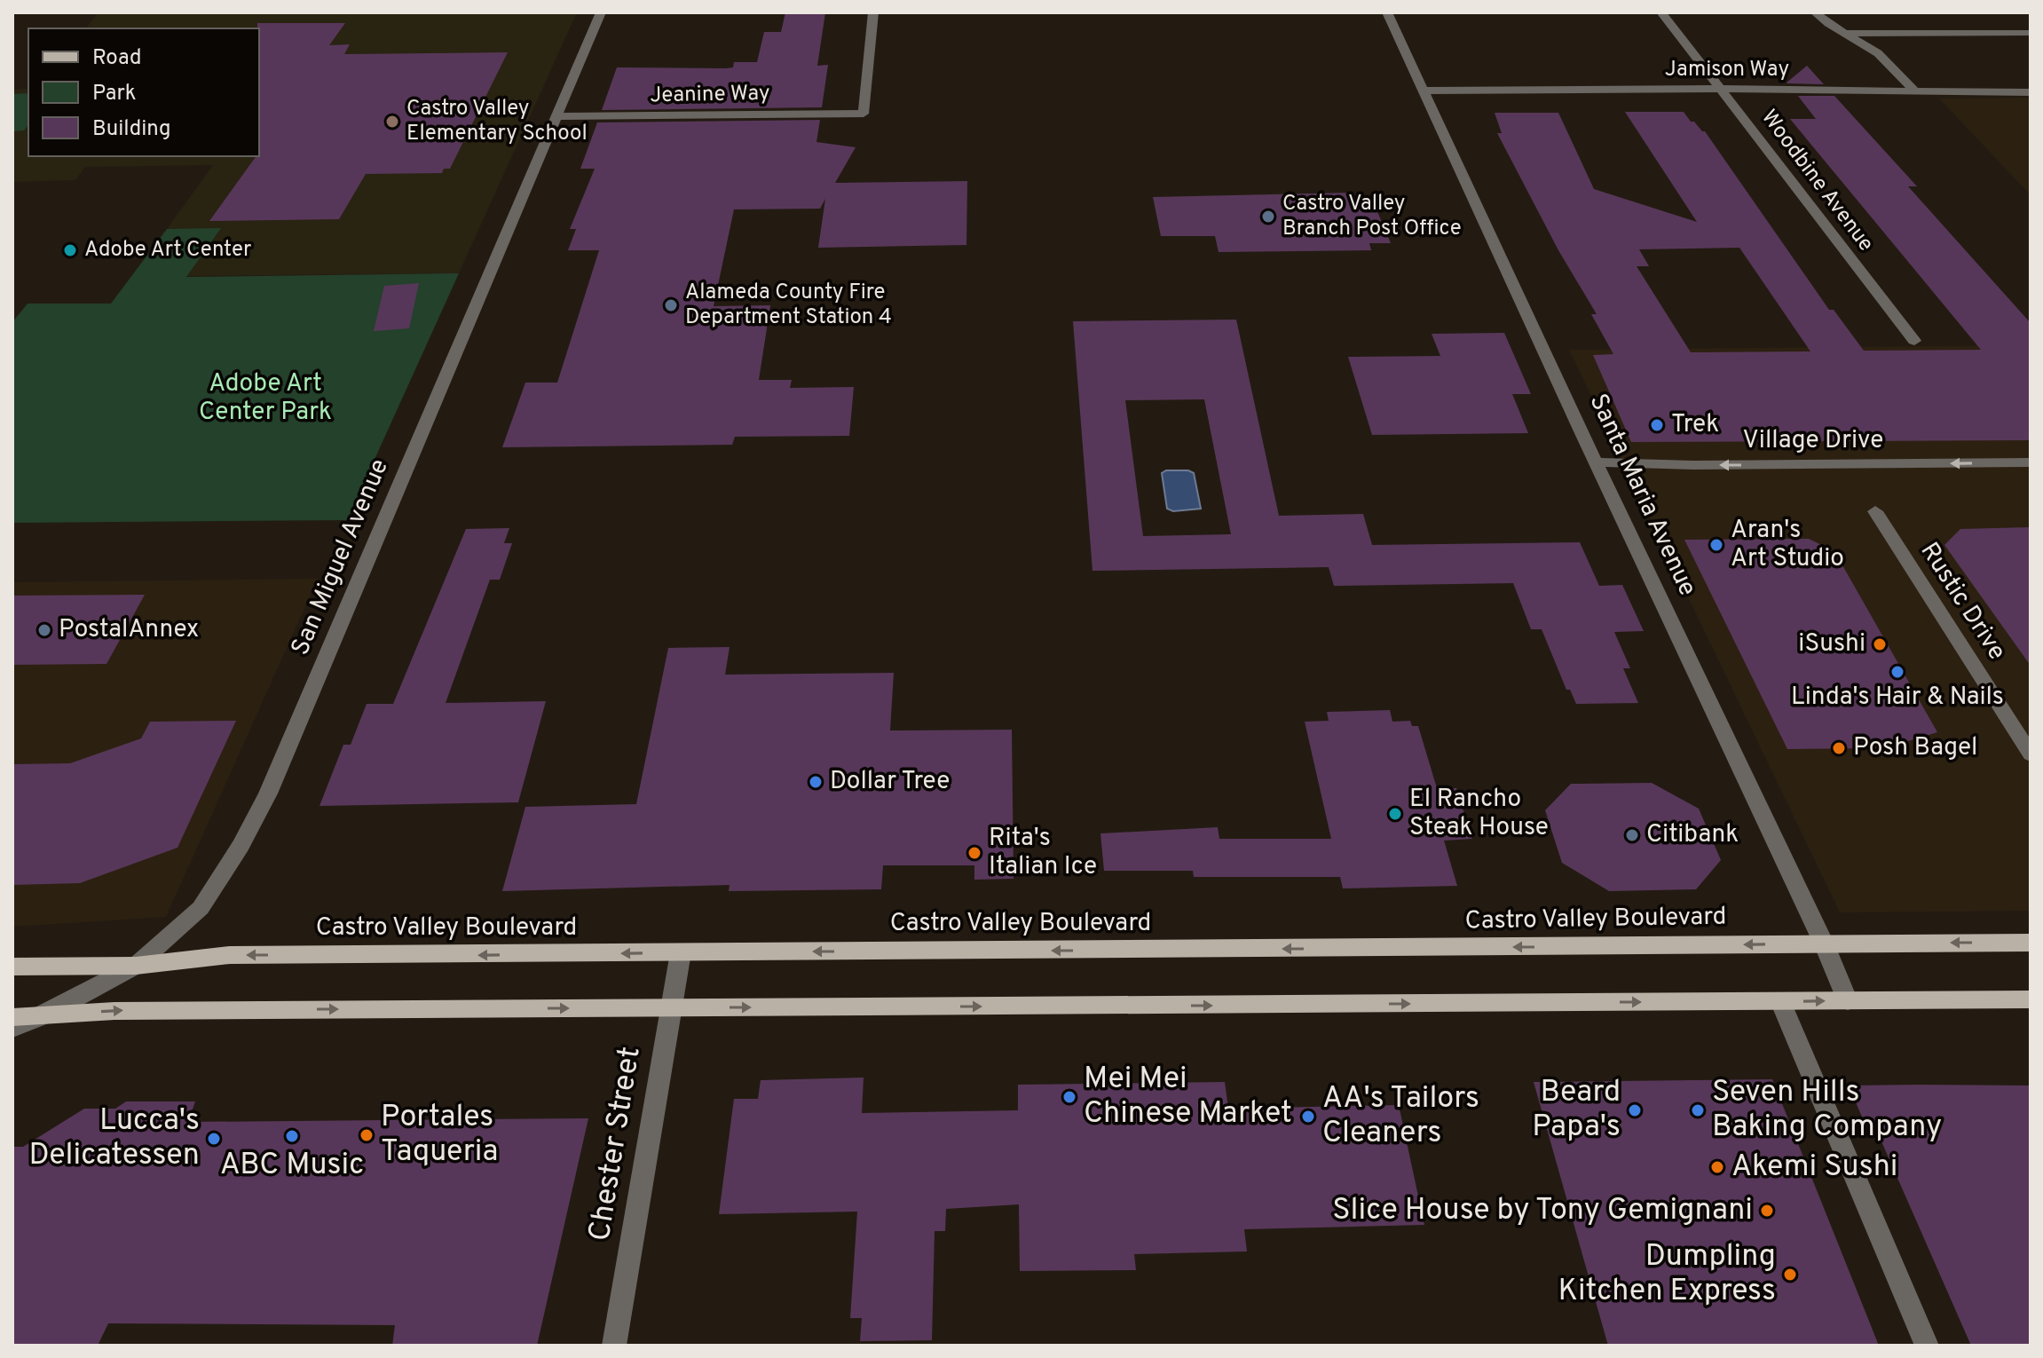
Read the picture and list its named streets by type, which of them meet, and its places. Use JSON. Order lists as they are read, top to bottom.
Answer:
{
  "streets": {
    "main road": ["Castro Valley Boulevard"],
    "street": [
      "Jamison Way",
      "Jeanine Way",
      "Woodbine Avenue",
      "Village Drive",
      "Santa Maria Avenue",
      "San Miguel Avenue",
      "Rustic Drive",
      "Chester Street"
    ]
  },
  "crossings": [
    ["Jamison Way", "Woodbine Avenue"],
    ["Jamison Way", "Santa Maria Avenue"],
    ["Jeanine Way", "San Miguel Avenue"],
    ["Village Drive", "Santa Maria Avenue"],
    ["Santa Maria Avenue", "Castro Valley Boulevard"],
    ["San Miguel Avenue", "Castro Valley Boulevard"],
    ["Castro Valley Boulevard", "Chester Street"]
  ],
  "one_way": ["Village Drive"],
  "parks": ["Adobe Art Center Park"],
  "places": [
    "Castro Valley Elementary School",
    "Castro Valley Branch Post Office",
    "Adobe Art Center",
    "Alameda County Fire Department Station 4",
    "Trek",
    "Aran's Art Studio",
    "PostalAnnex",
    "iSushi",
    "Linda's Hair & Nails",
    "Posh Bagel",
    "Dollar Tree",
    "El Rancho Steak House",
    "Citibank",
    "Rita's Italian Ice",
    "Mei Mei Chinese Market",
    "Beard Papa's",
    "Seven Hills Baking Company",
    "AA's Tailors Cleaners",
    "Portales Taqueria",
    "ABC Music",
    "Lucca's Delicatessen",
    "Akemi Sushi",
    "Slice House by Tony Gemignani",
    "Dumpling Kitchen Express"
  ],
  "legend": ["Road", "Park", "Building"]
}
